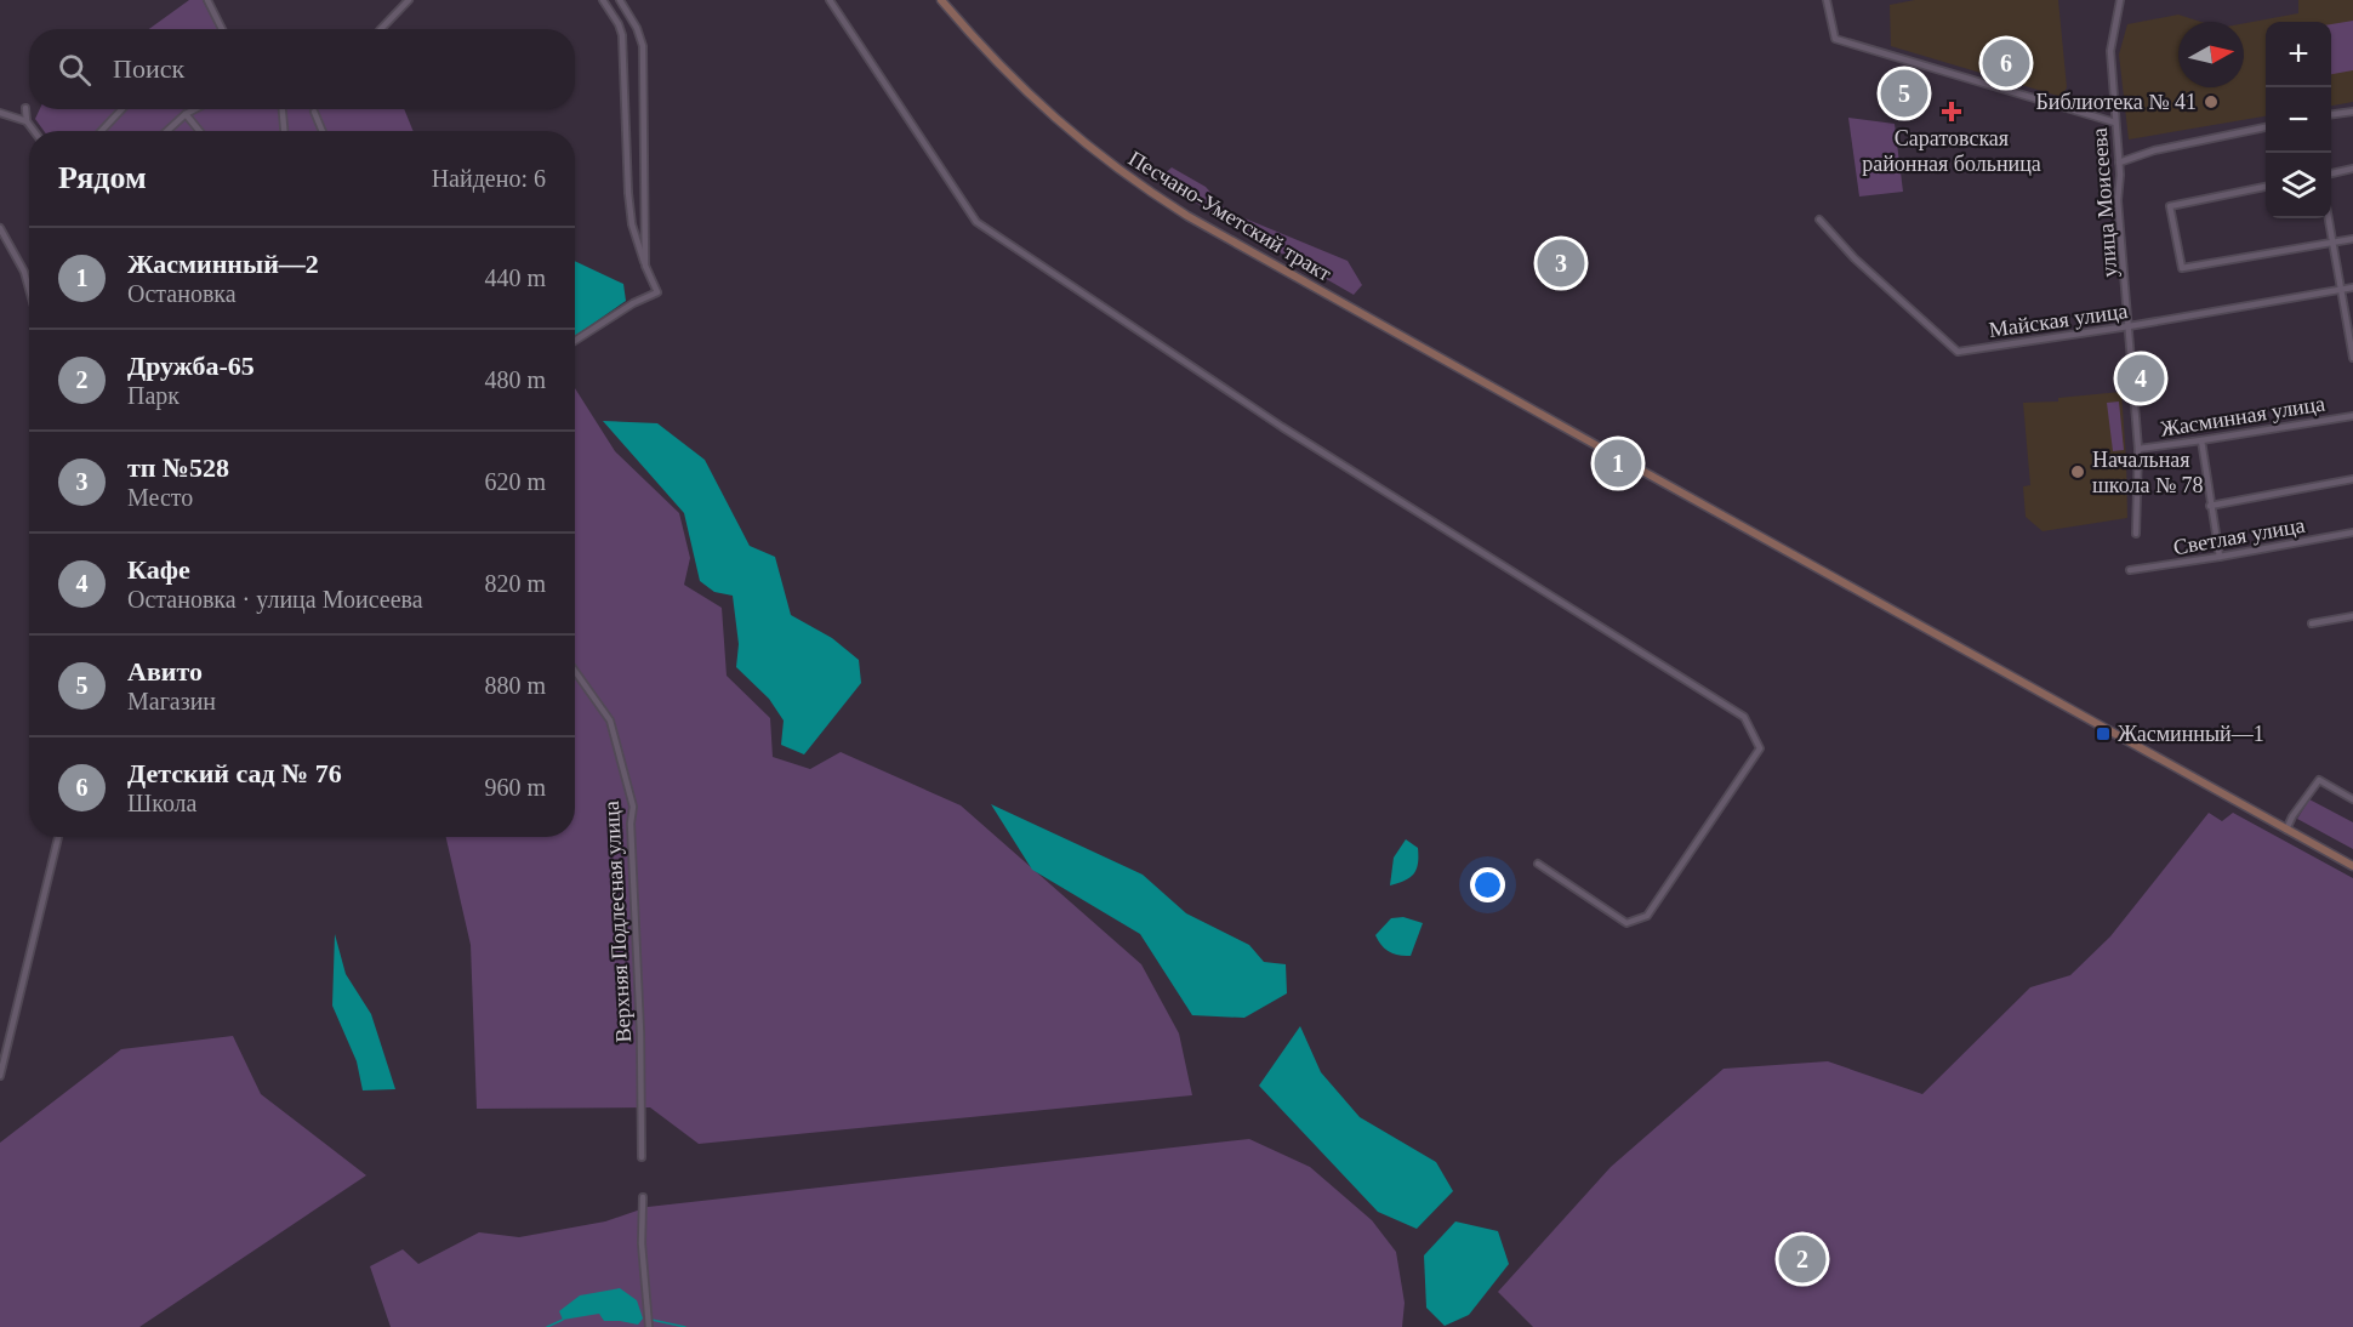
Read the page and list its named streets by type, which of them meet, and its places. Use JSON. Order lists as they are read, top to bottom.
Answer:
{
  "streets": {
    "main road": ["Песчано-Уметский тракт"],
    "street": [
      "улица Моисеева",
      "Майская улица",
      "Жасминная улица",
      "Светлая улица",
      "Верхняя Подлесная улица"
    ]
  },
  "crossings": [
    ["улица Моисеева", "Майская улица"],
    ["улица Моисеева", "Жасминная улица"]
  ],
  "places": {
    "other": ["Библиотека № 41", "Начальная школа № 78"],
    "health": ["Саратовская районная больница"],
    "transit": ["Жасминный—1"]
  },
  "north": "right",
  "page": {
    "map_buttons": ["+", "−"],
    "search": "Поиск",
    "pins": [
      "6",
      "5",
      "3",
      "4",
      "1",
      "2"
    ],
    "heading": ["Рядом", "Найдено: 6"],
    "list": [
      {
        "mark": "1",
        "name": "Жасминный—2",
        "note": "Остановка",
        "value": "440 m"
      },
      {
        "mark": "2",
        "name": "Дружба-65",
        "note": "Парк",
        "value": "480 m"
      },
      {
        "mark": "3",
        "name": "тп №528",
        "note": "Место",
        "value": "620 m"
      },
      {
        "mark": "4",
        "name": "Кафе",
        "note": "Остановка · улица Моисеева",
        "value": "820 m"
      },
      {
        "mark": "5",
        "name": "Авито",
        "note": "Магазин",
        "value": "880 m"
      },
      {
        "mark": "6",
        "name": "Детский сад № 76",
        "note": "Школа",
        "value": "960 m"
      }
    ]
  }
}
